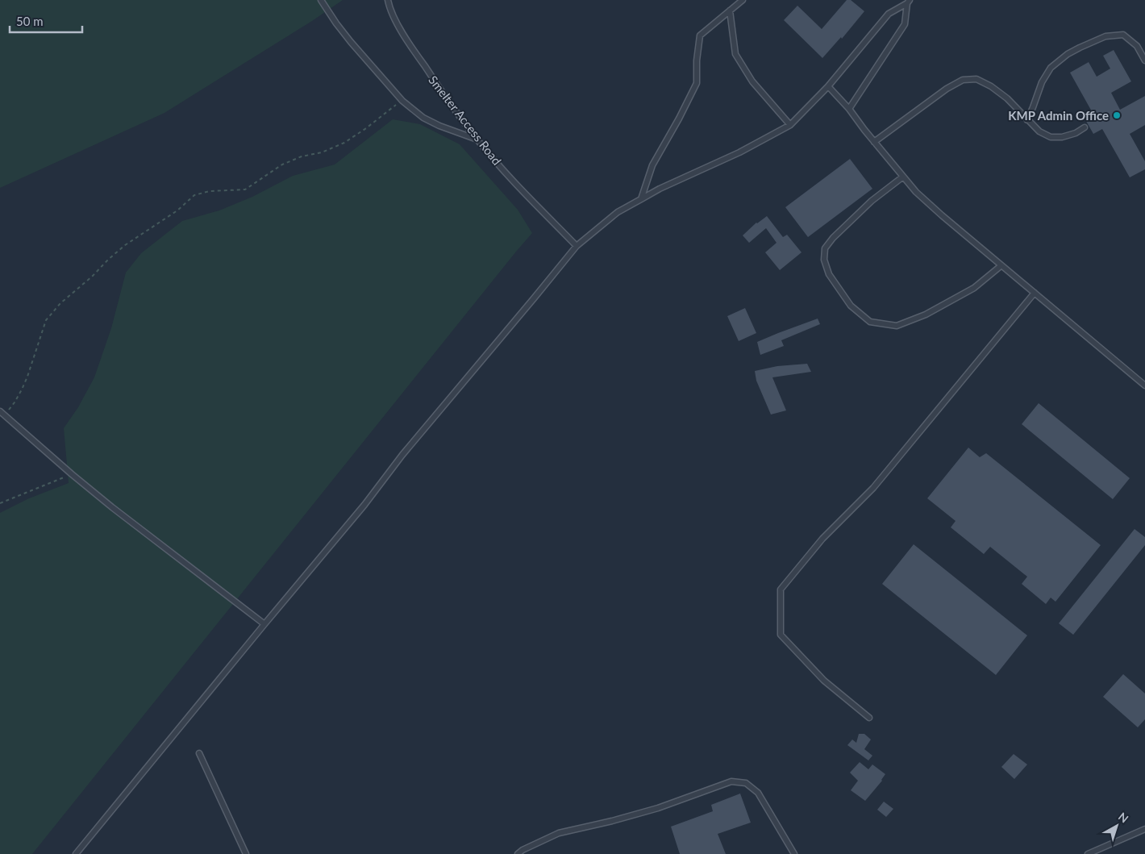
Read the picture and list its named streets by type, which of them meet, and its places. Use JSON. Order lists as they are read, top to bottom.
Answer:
{
  "streets": {
    "lane": ["Smelter Access Road"]
  },
  "places": ["KMP Admin Office"],
  "scale_bar": "50 m",
  "north": "top right"
}
